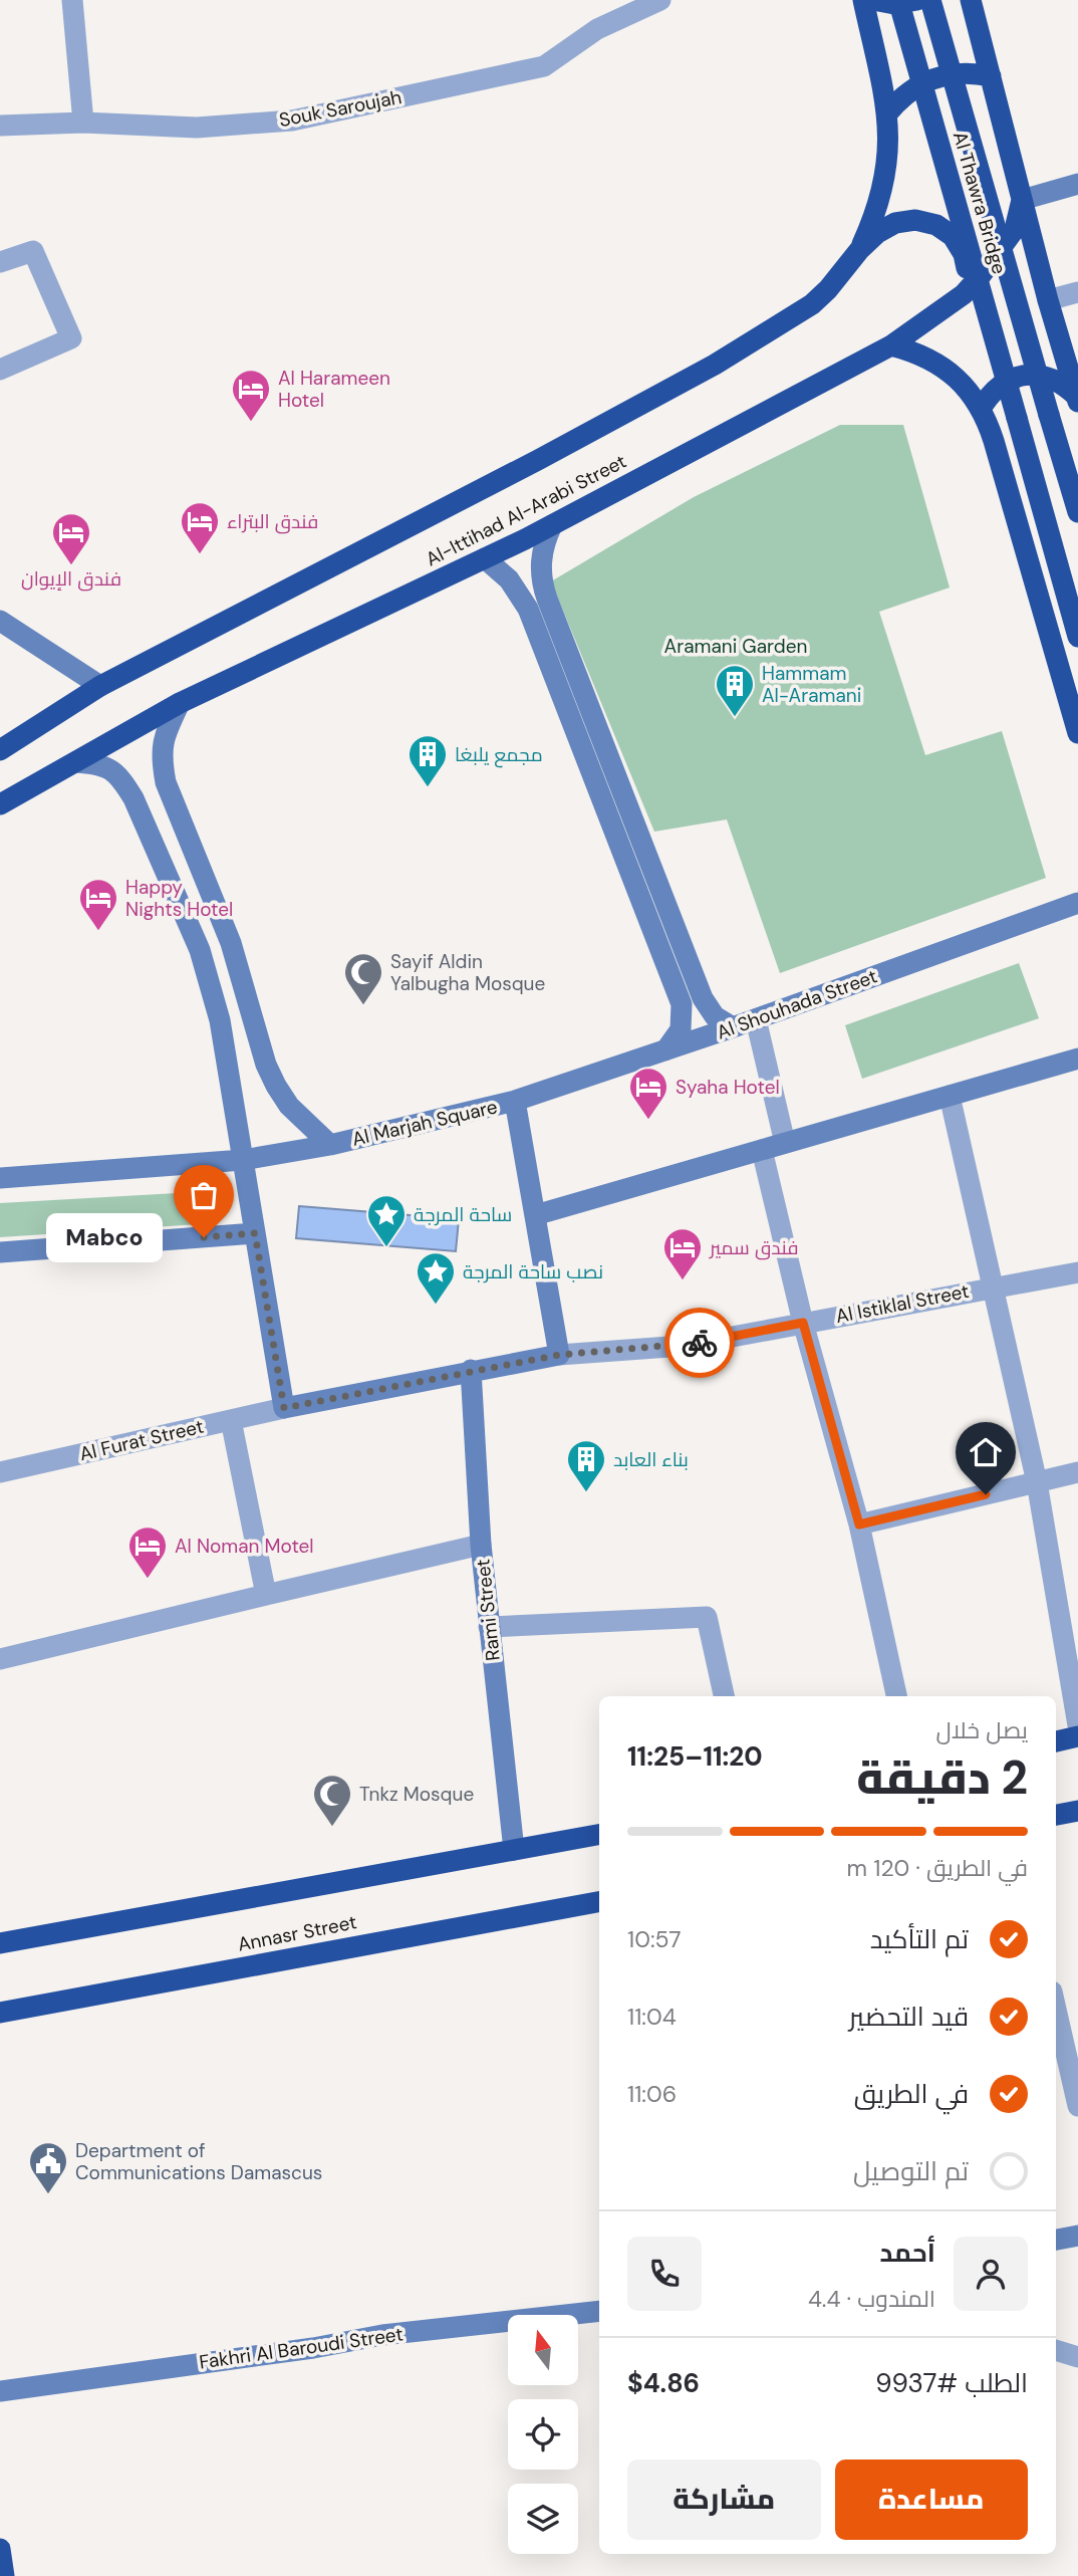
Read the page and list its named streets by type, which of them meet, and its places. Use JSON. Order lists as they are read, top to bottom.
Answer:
{
  "streets": {
    "highway": ["Al Thawra Bridge", "Al-Ittihad Al-Arabi Street", "Annasr Street"],
    "main road": [
      "Al Shouhada Street",
      "Al Marjah Square",
      "Rami Street",
      "Fakhri Al Baroudi Street"
    ],
    "street": ["Souk Saroujah", "Al Istiklal Street", "Al Furat Street"]
  },
  "crossings": [
    ["Al Shouhada Street", "Al Marjah Square"],
    ["Al Marjah Square", "Al Istiklal Street"]
  ],
  "parks": ["Aramani Garden"],
  "places": {
    "hotel": [
      "Al Harameen Hotel",
      "فندق البتراء",
      "فندق الإيوان",
      "Happy Nights Hotel",
      "Syaha Hotel",
      "فندق سمير",
      "Al Noman Motel"
    ],
    "building": ["Hammam Al-Aramani", "مجمع يلبغا", "بناء العابد"],
    "mosque": ["Sayif Aldin Yalbugha Mosque", "Tnkz Mosque"],
    "other": ["Mabco"],
    "place": ["ساحة المرجة", "نصب ساحة المرجة"],
    "public building": ["Department of Communications Damascus"]
  },
  "north": "top",
  "page": {
    "bubble": "Mabco",
    "heading": ["2 دقيقة", "يصل خلال", "11:20–11:25"],
    "panel": [
      "أحمد",
      "المندوب · 4.4",
      "الطلب #9937",
      "$4.86"
    ],
    "bar": "في الطريق · 120 m",
    "list": [
      ["تم التأكيد", "10:57"],
      ["قيد التحضير", "11:04"],
      ["في الطريق", "11:06"],
      "تم التوصيل"
    ],
    "buttons": ["مساعدة", "مشاركة"]
  }
}
